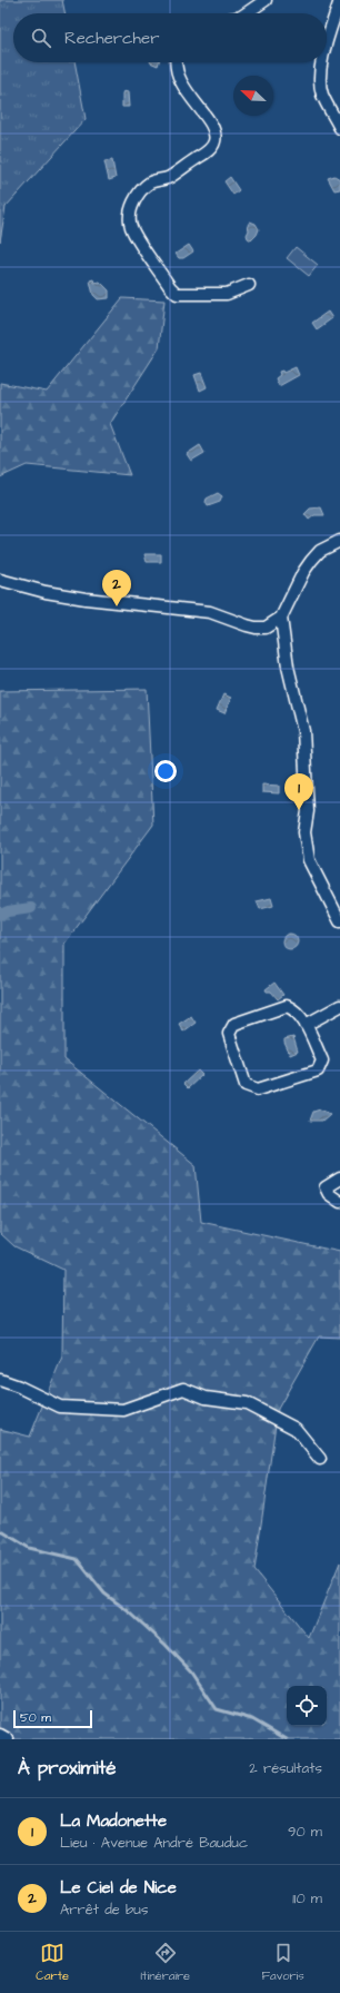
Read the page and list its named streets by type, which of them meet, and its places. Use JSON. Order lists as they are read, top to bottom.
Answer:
{
  "scale_bar": "50 m",
  "north": "top left",
  "page": {
    "search": "Rechercher",
    "pins": ["2", "1"],
    "scale": "50 m",
    "heading": ["À proximité", "2 résultats"],
    "list": [
      {
        "mark": "1",
        "name": "La Madonette",
        "note": "Lieu · Avenue André Bauduc",
        "value": "90 m"
      },
      {
        "mark": "2",
        "name": "Le Ciel de Nice",
        "note": "Arrêt de bus",
        "value": "110 m"
      }
    ],
    "nav": ["Carte", "Itinéraire", "Favoris"]
  }
}
